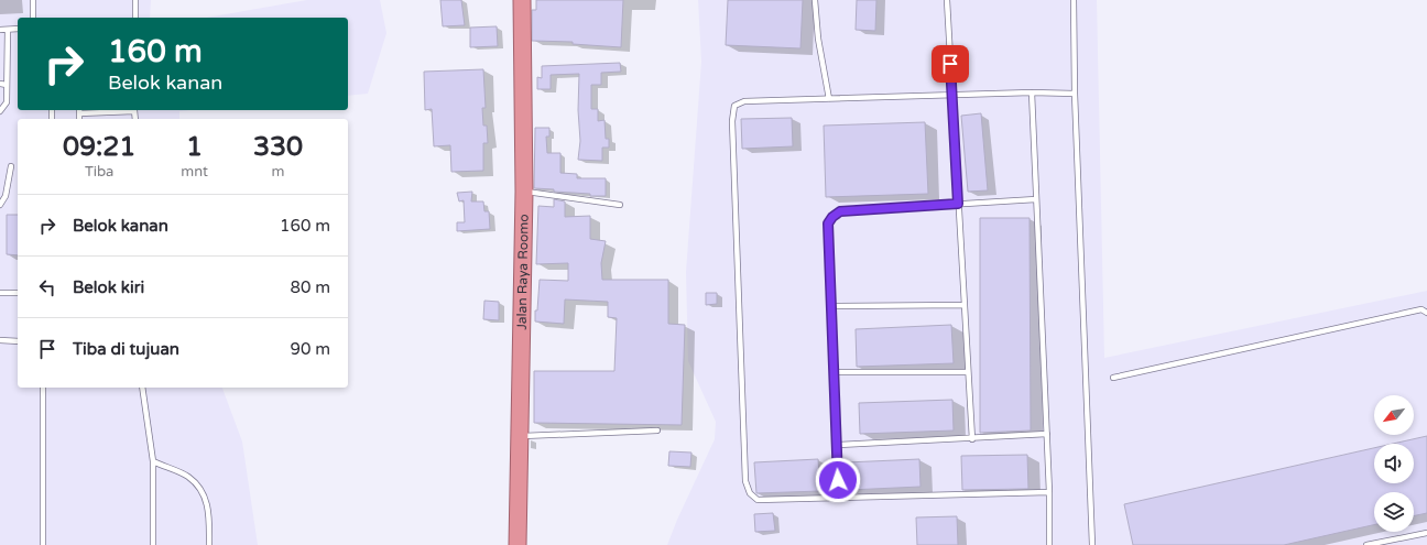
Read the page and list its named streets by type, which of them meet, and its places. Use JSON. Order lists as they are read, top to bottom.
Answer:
{
  "streets": {
    "highway": ["Jalan Raya Roomo"]
  },
  "north": "bottom left",
  "page": {
    "turn": ["160 m", "Belok kanan"],
    "eta": [
      "09:21",
      "Tiba",
      "1",
      "mnt",
      "330",
      "m"
    ],
    "list": [
      {
        "name": "Belok kanan",
        "value": "160 m"
      },
      {
        "name": "Belok kiri",
        "value": "80 m"
      },
      {
        "name": "Tiba di tujuan",
        "value": "90 m"
      }
    ]
  }
}
